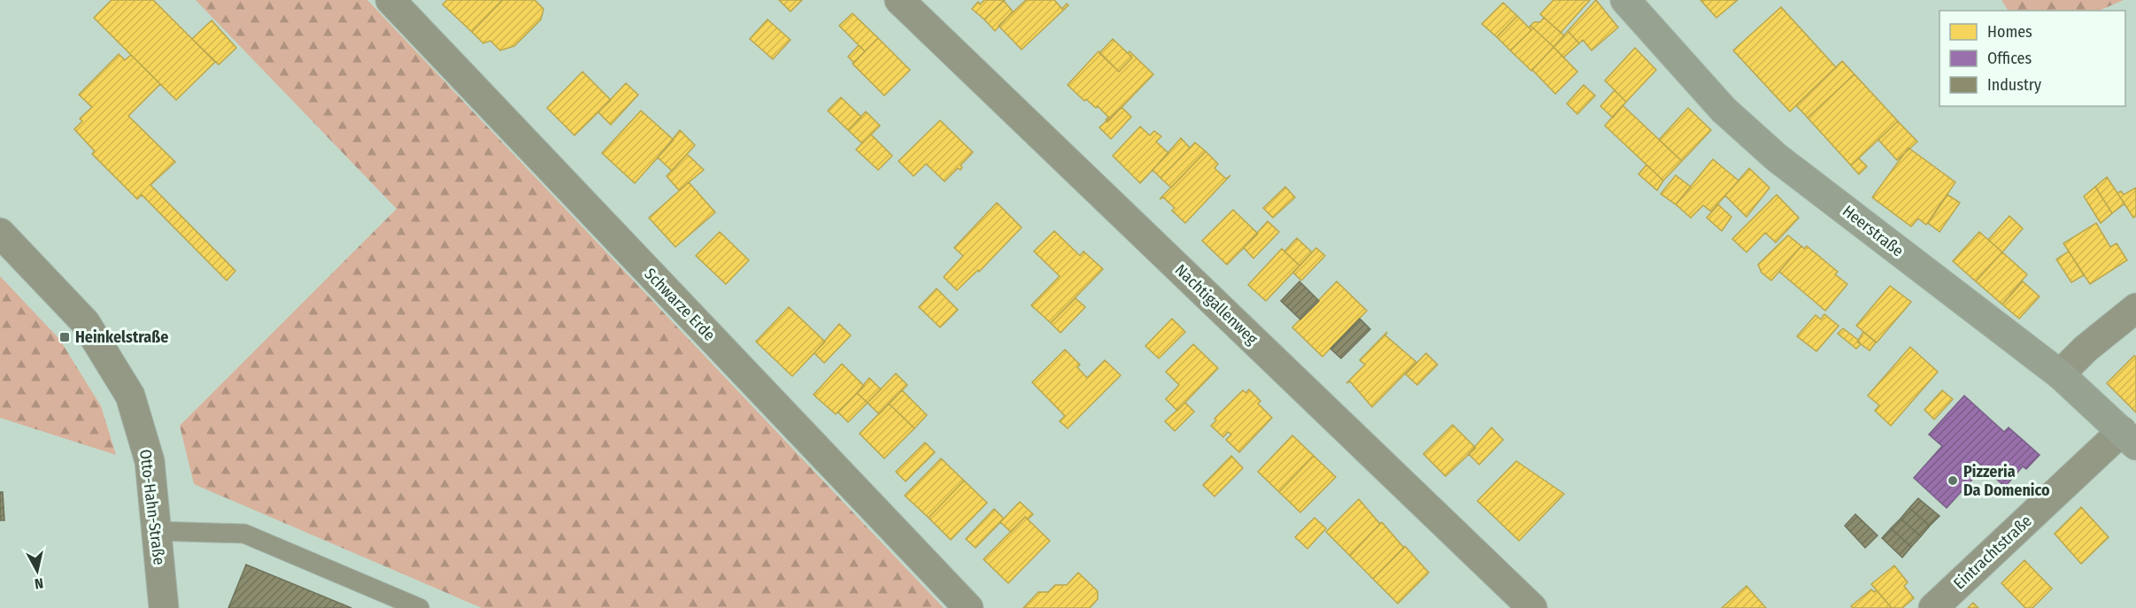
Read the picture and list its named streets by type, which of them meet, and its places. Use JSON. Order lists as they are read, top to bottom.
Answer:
{
  "streets": {
    "main road": ["Heerstraße"],
    "street": [
      "Schwarze Erde",
      "Nachtigallenweg",
      "Otto-Hahn-Straße",
      "Eintrachtstraße"
    ]
  },
  "crossings": [
    ["Heerstraße", "Eintrachtstraße"]
  ],
  "places": {
    "transit": ["Heinkelstraße"],
    "other": ["Pizzeria Da Domenico"]
  },
  "legend": ["Homes", "Offices", "Industry"],
  "north": "bottom"
}
